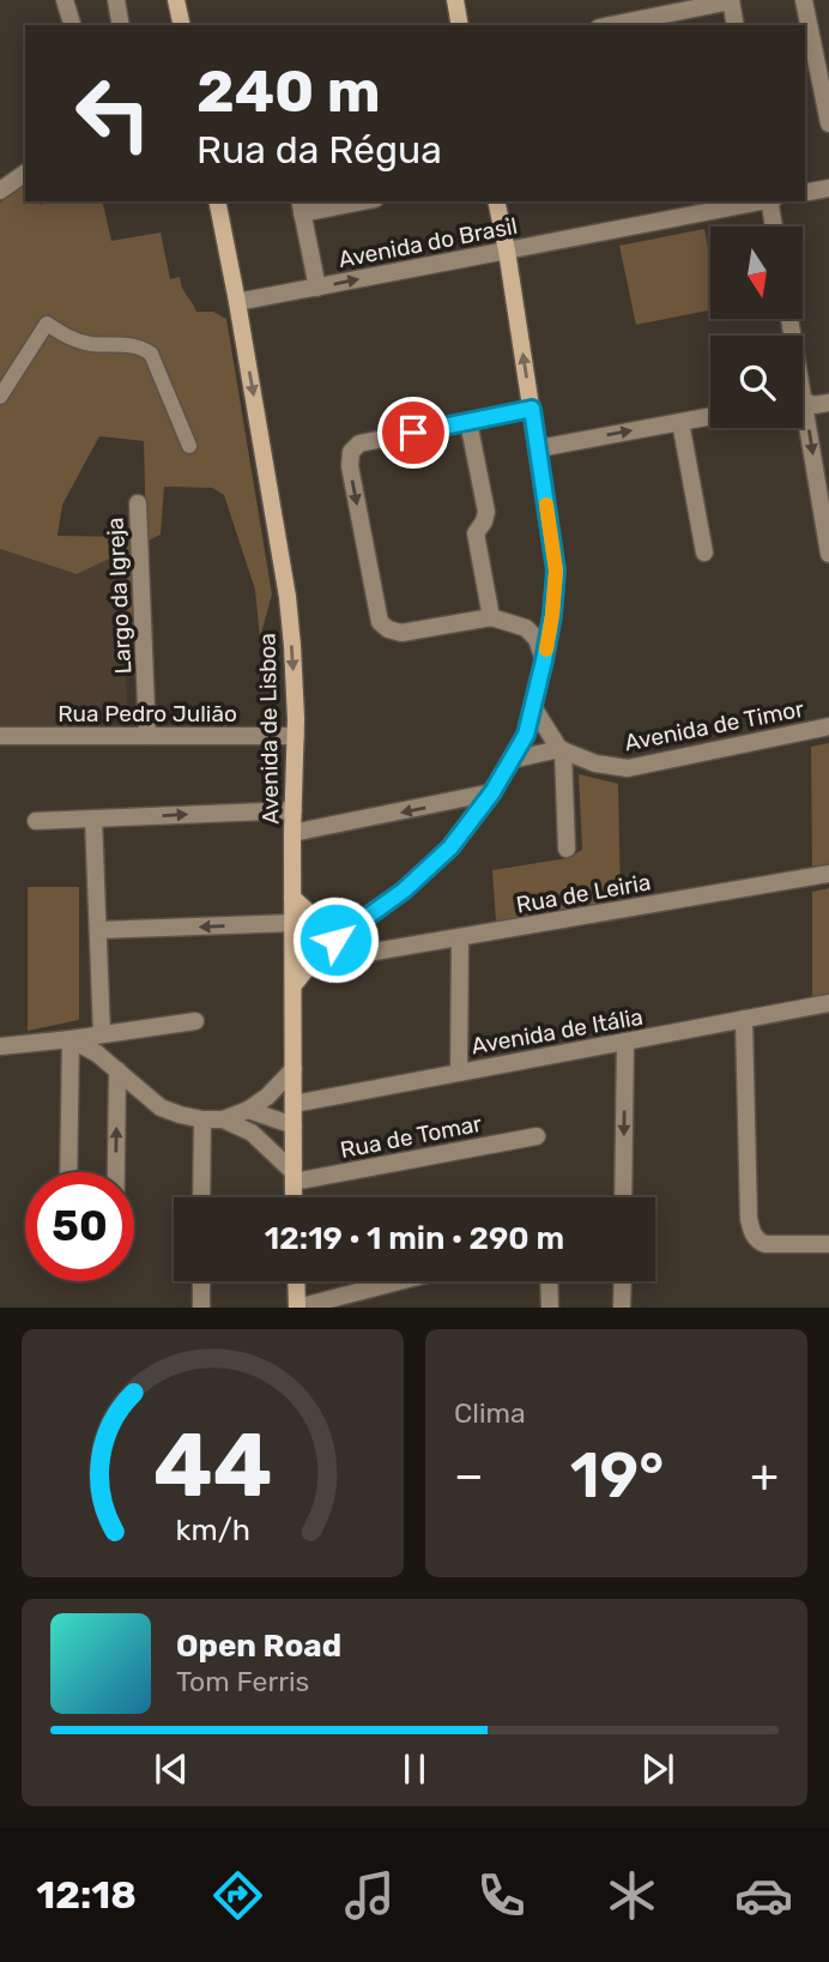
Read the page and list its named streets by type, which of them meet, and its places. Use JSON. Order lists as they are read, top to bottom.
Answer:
{
  "streets": {
    "main road": ["Avenida de Lisboa"],
    "street": [
      "Avenida do Brasil",
      "Largo da Igreja",
      "Rua Pedro Julião",
      "Avenida de Timor",
      "Rua de Leiria",
      "Avenida de Itália",
      "Rua de Tomar"
    ]
  },
  "crossings": [
    ["Avenida do Brasil", "Avenida de Lisboa"],
    ["Largo da Igreja", "Rua Pedro Julião"],
    ["Rua Pedro Julião", "Avenida de Lisboa"],
    ["Avenida de Lisboa", "Avenida de Itália"],
    ["Avenida de Lisboa", "Rua de Tomar"]
  ],
  "one_way": ["Avenida do Brasil", "Avenida de Lisboa"],
  "north": "bottom",
  "page": {
    "turn": ["240 m", "Rua da Régua"],
    "limit": "50",
    "trip": "12:19 · 1 min · 290 m",
    "tile": "Clima",
    "heat": ["−", "19°", "+"],
    "song": ["Open Road", "Tom Ferris"],
    "tabs": "12:18",
    "gauge": ["44", "km/h"]
  }
}
